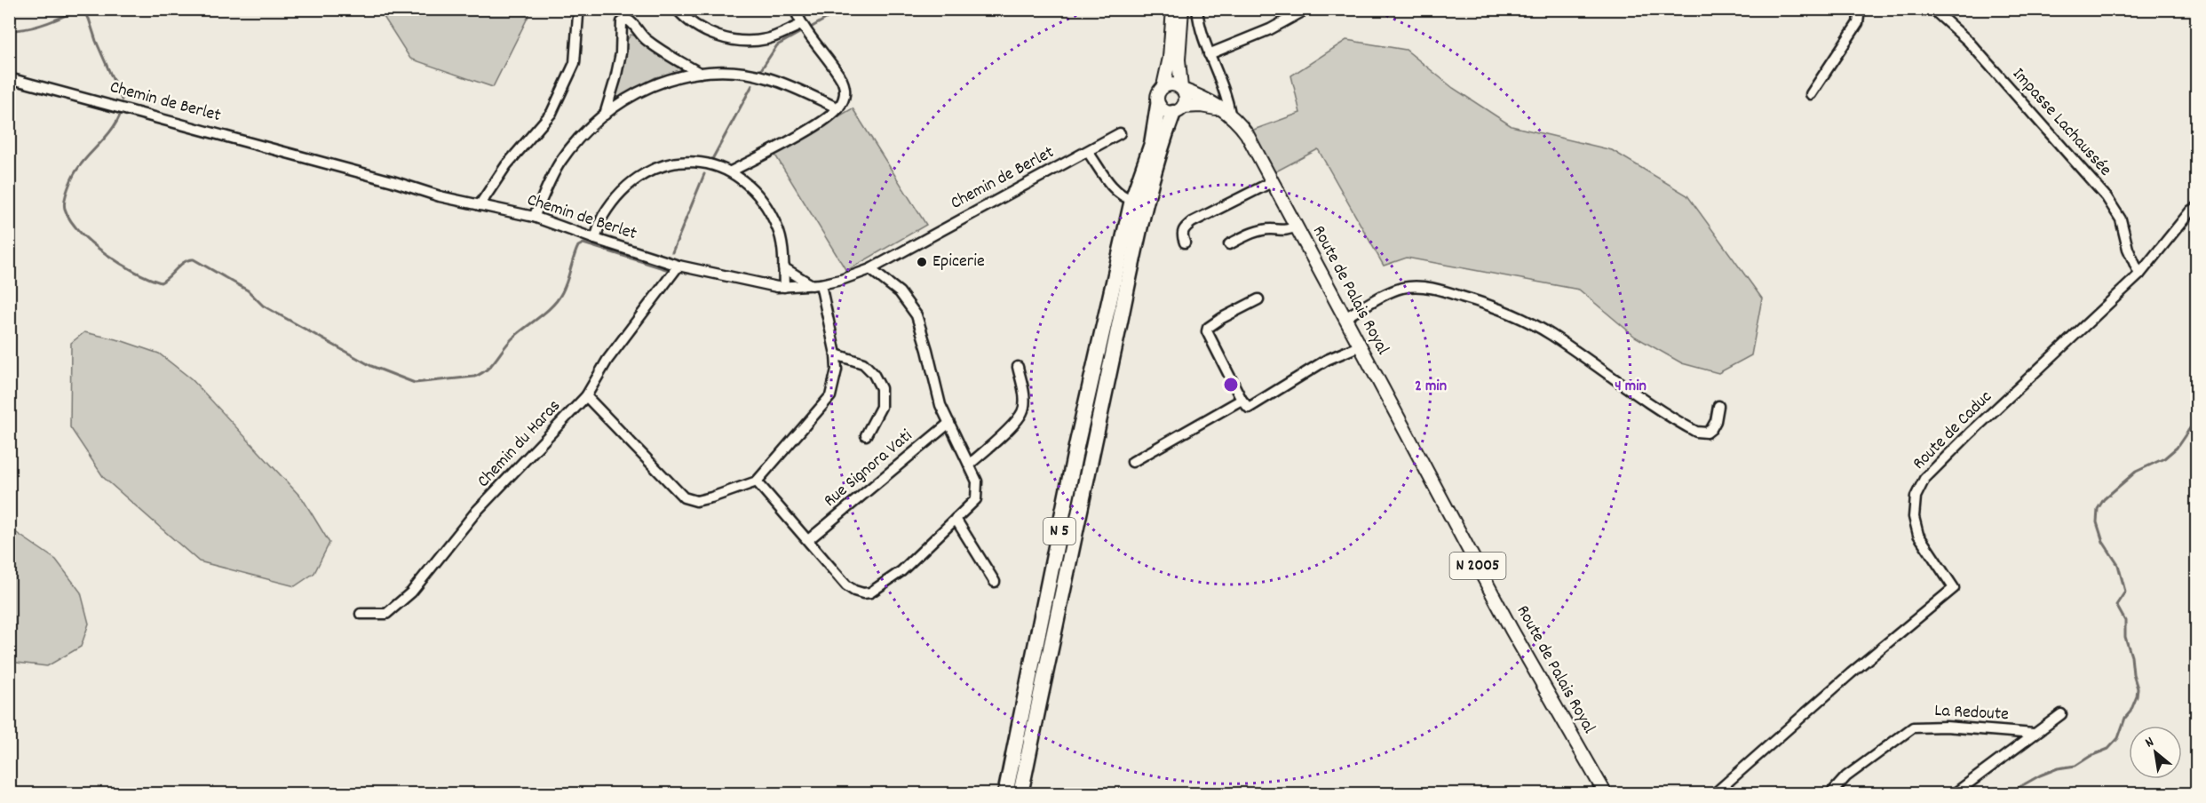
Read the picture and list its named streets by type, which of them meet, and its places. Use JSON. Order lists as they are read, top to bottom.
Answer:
{
  "streets": {
    "highway": ["N 5"],
    "main road": ["Route de Palais Royal", "N 2005"],
    "street": [
      "Chemin de Berlet",
      "Impasse Lachaussée",
      "Route de Caduc",
      "Chemin du Haras",
      "Rue Signora Vati",
      "La Redoute"
    ]
  },
  "crossings": [
    ["Chemin de Berlet", "Chemin du Haras"],
    ["Impasse Lachaussée", "Route de Caduc"],
    ["Route de Palais Royal", "N 5"]
  ],
  "places": ["Epicerie"],
  "north": "top left",
  "rings": ["2 min", "4 min"]
}
